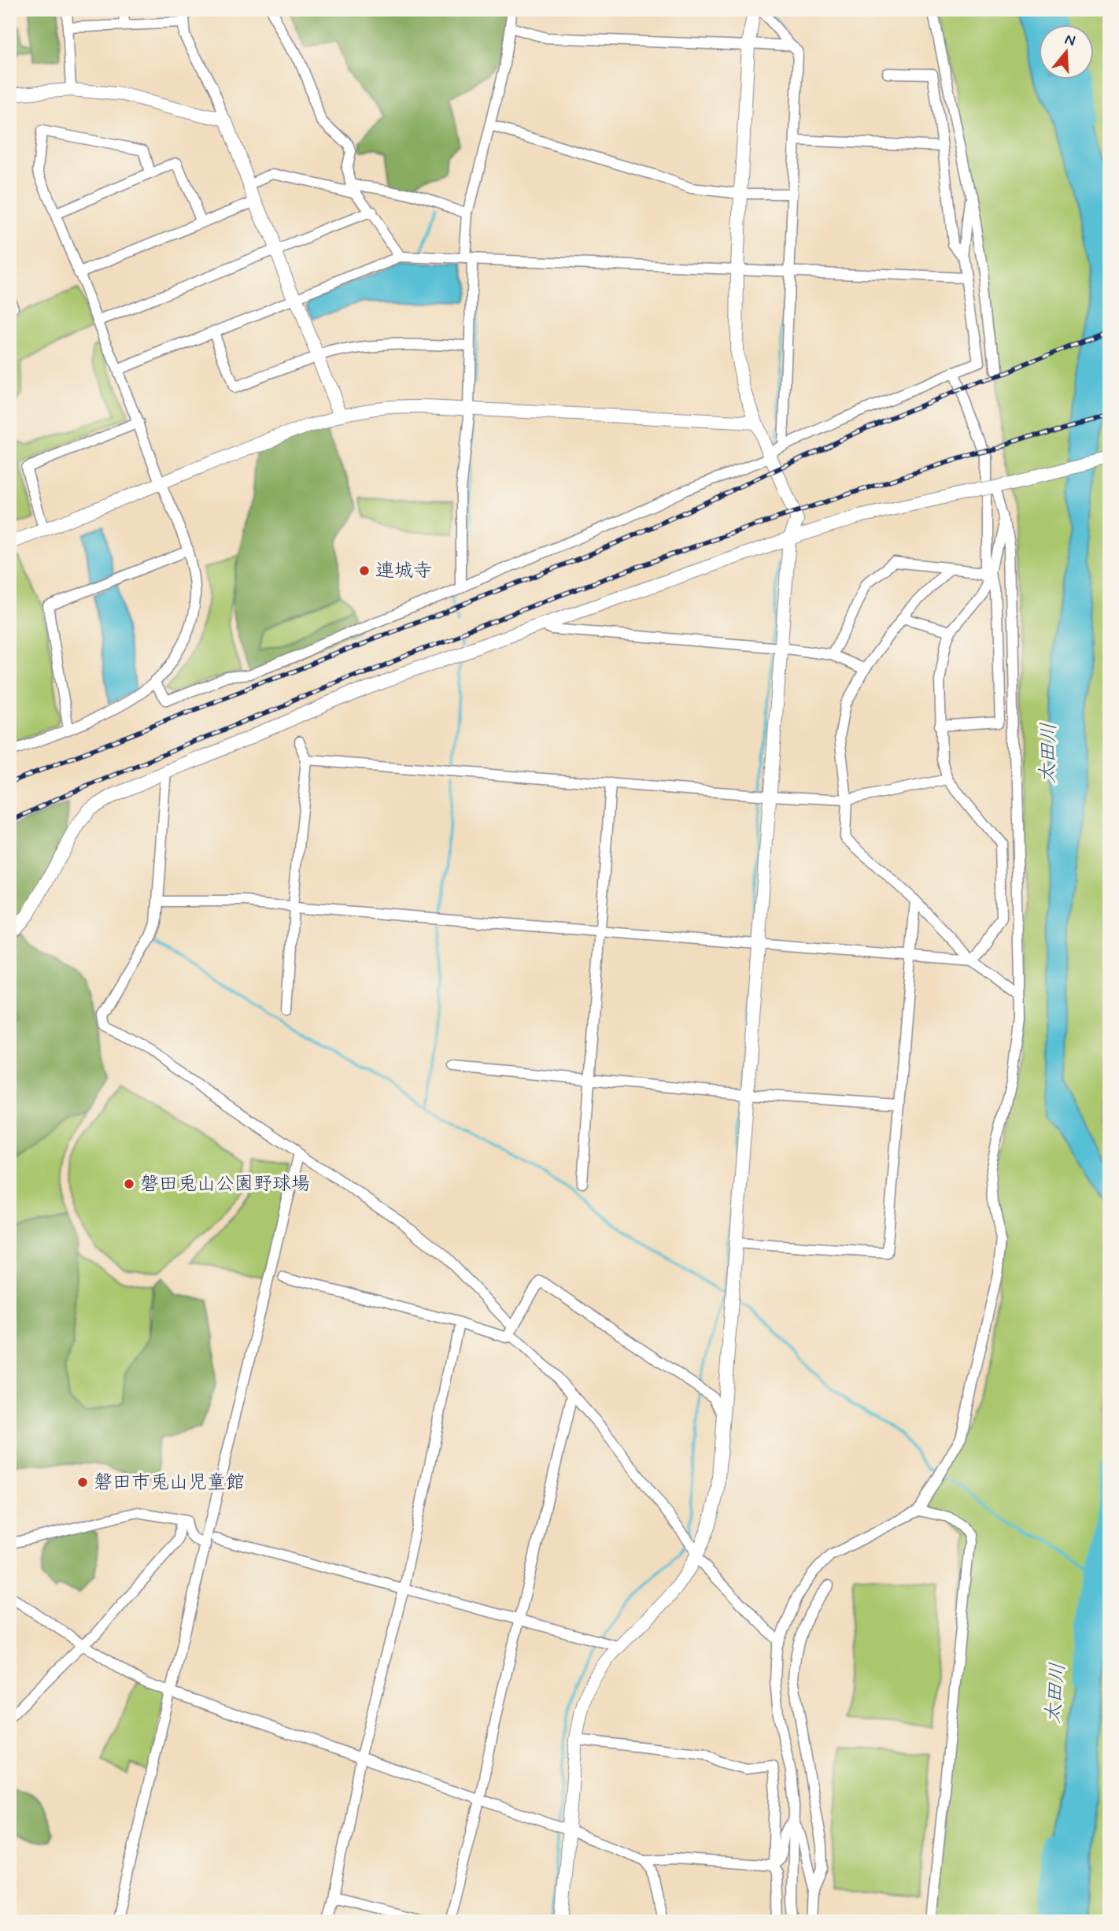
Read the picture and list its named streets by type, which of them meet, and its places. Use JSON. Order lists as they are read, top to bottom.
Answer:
{
  "water": ["太田川"],
  "places": ["連城寺", "磐田兎山公園野球場", "磐田市兎山児童館"],
  "north": "top"
}
